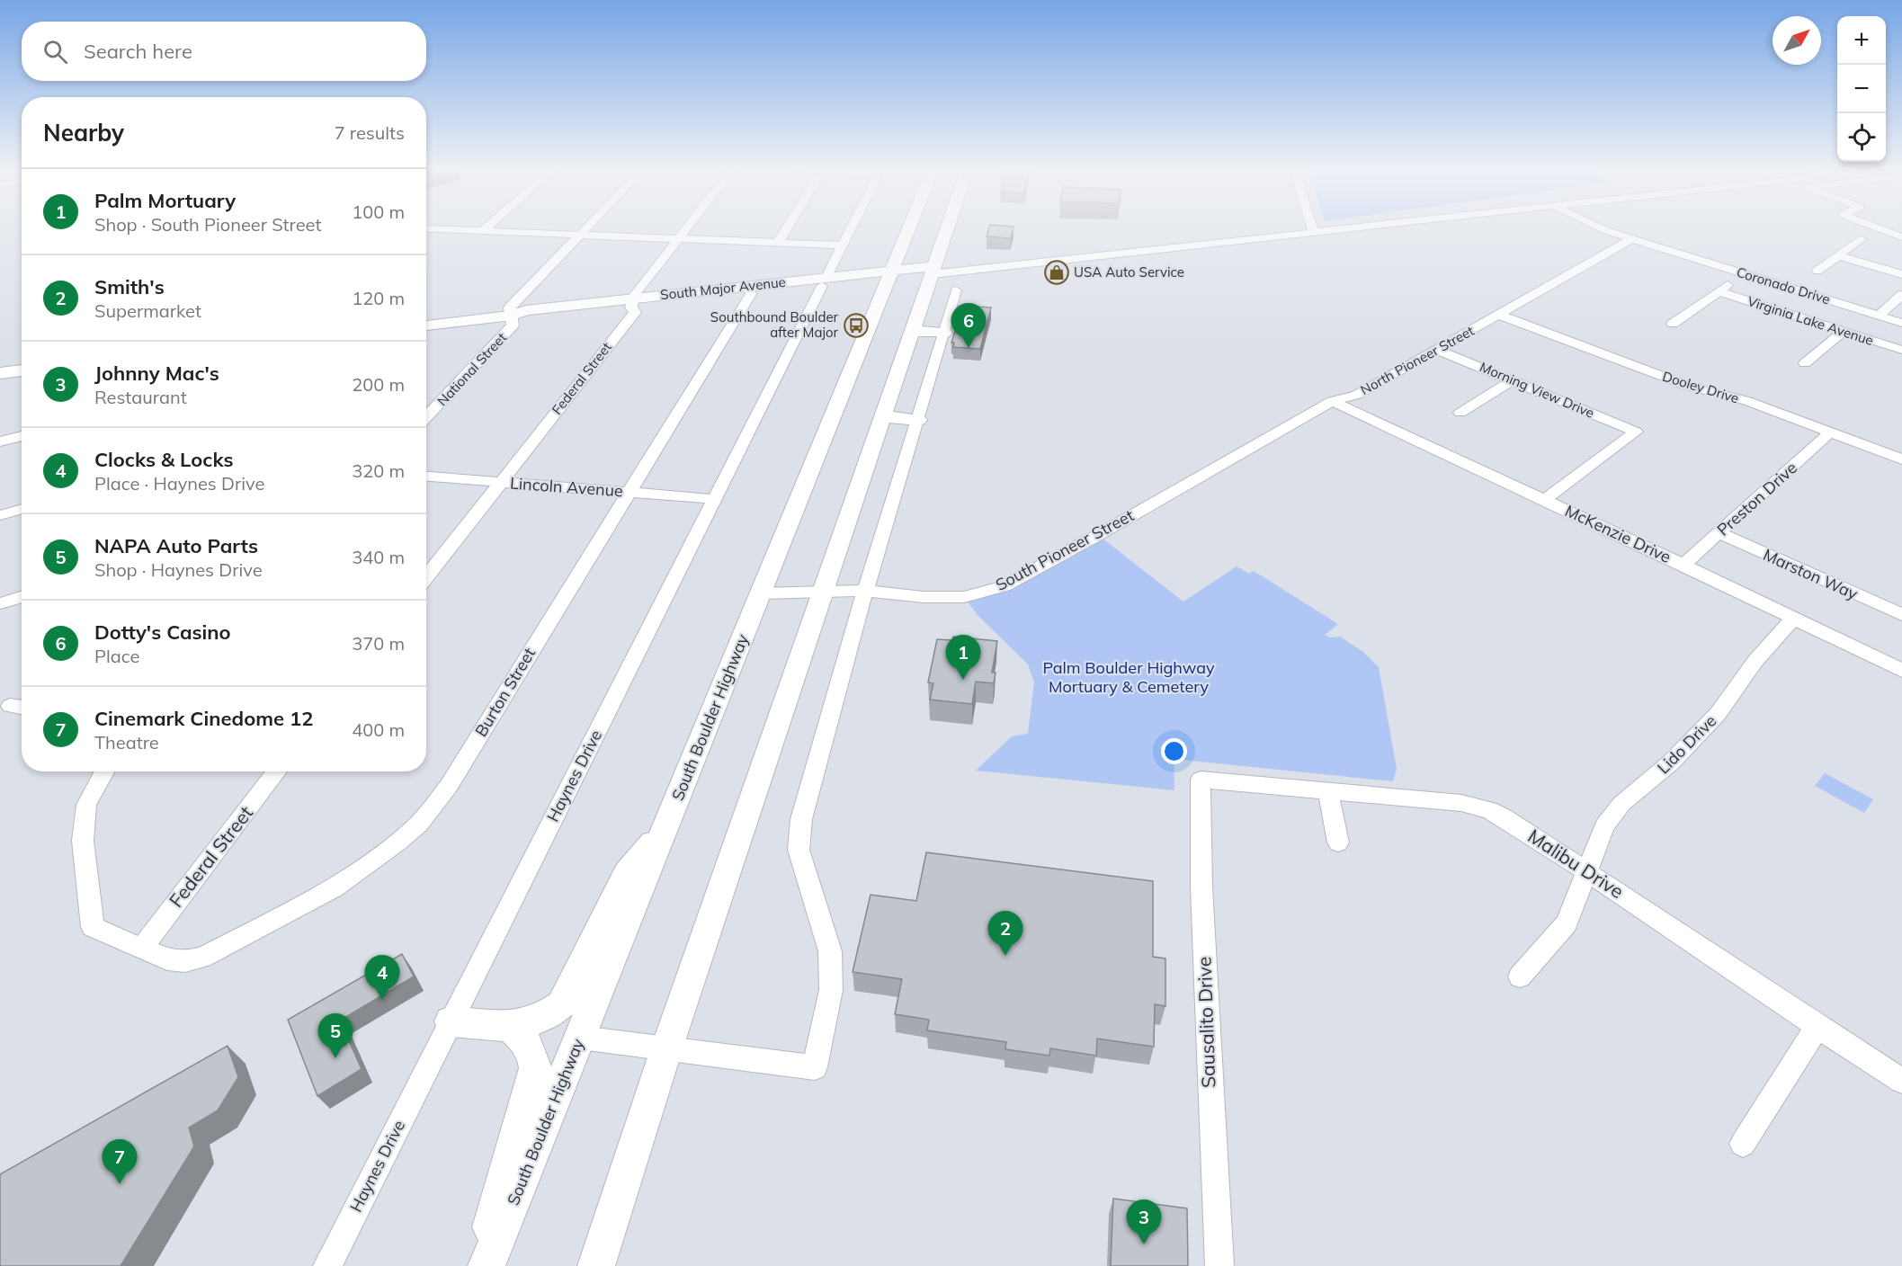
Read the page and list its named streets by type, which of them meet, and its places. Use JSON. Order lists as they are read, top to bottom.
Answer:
{
  "streets": {
    "main road": ["South Major Avenue", "South Boulder Highway"],
    "street": [
      "Coronado Drive",
      "Virginia Lake Avenue",
      "North Pioneer Street",
      "National Street",
      "Federal Street",
      "Dooley Drive",
      "Morning View Drive",
      "Lincoln Avenue",
      "Preston Drive",
      "McKenzie Drive",
      "South Pioneer Street",
      "Marston Way",
      "Burton Street",
      "Lido Drive",
      "Haynes Drive",
      "Malibu Drive",
      "Sausalito Drive"
    ]
  },
  "crossings": [
    ["Coronado Drive", "North Pioneer Street"],
    ["South Major Avenue", "National Street"],
    ["South Major Avenue", "Federal Street"],
    ["South Major Avenue", "Burton Street"],
    ["South Major Avenue", "South Boulder Highway"],
    ["South Major Avenue", "Haynes Drive"],
    ["North Pioneer Street", "Dooley Drive"],
    ["North Pioneer Street", "Morning View Drive"],
    ["North Pioneer Street", "McKenzie Drive"],
    ["North Pioneer Street", "South Pioneer Street"],
    ["Federal Street", "Lincoln Avenue"],
    ["Federal Street", "Burton Street"],
    ["Dooley Drive", "Preston Drive"],
    ["Morning View Drive", "McKenzie Drive"],
    ["Lincoln Avenue", "Burton Street"],
    ["Lincoln Avenue", "Haynes Drive"],
    ["Preston Drive", "McKenzie Drive"],
    ["Preston Drive", "Marston Way"],
    ["McKenzie Drive", "Lido Drive"],
    ["South Pioneer Street", "South Boulder Highway"],
    ["Lido Drive", "Malibu Drive"],
    ["Malibu Drive", "Sausalito Drive"]
  ],
  "parks": ["Palm Boulder Highway Mortuary & Cemetery"],
  "places": {
    "shop": ["USA Auto Service"],
    "bus stop": ["Southbound Boulder after Major"]
  },
  "north": "top right",
  "page": {
    "map_buttons": ["+", "−"],
    "search": "Search here",
    "heading": ["Nearby", "7 results"],
    "list": [
      {
        "mark": "1",
        "name": "Palm Mortuary",
        "note": "Shop · South Pioneer Street",
        "value": "100 m"
      },
      {
        "mark": "2",
        "name": "Smith's",
        "note": "Supermarket",
        "value": "120 m"
      },
      {
        "mark": "3",
        "name": "Johnny Mac's",
        "note": "Restaurant",
        "value": "200 m"
      },
      {
        "mark": "4",
        "name": "Clocks & Locks",
        "note": "Place · Haynes Drive",
        "value": "320 m"
      },
      {
        "mark": "5",
        "name": "NAPA Auto Parts",
        "note": "Shop · Haynes Drive",
        "value": "340 m"
      },
      {
        "mark": "6",
        "name": "Dotty's Casino",
        "note": "Place",
        "value": "370 m"
      },
      {
        "mark": "7",
        "name": "Cinemark Cinedome 12",
        "note": "Theatre",
        "value": "400 m"
      }
    ],
    "pins": [
      "6",
      "1",
      "2",
      "4",
      "5",
      "7",
      "3"
    ]
  }
}
